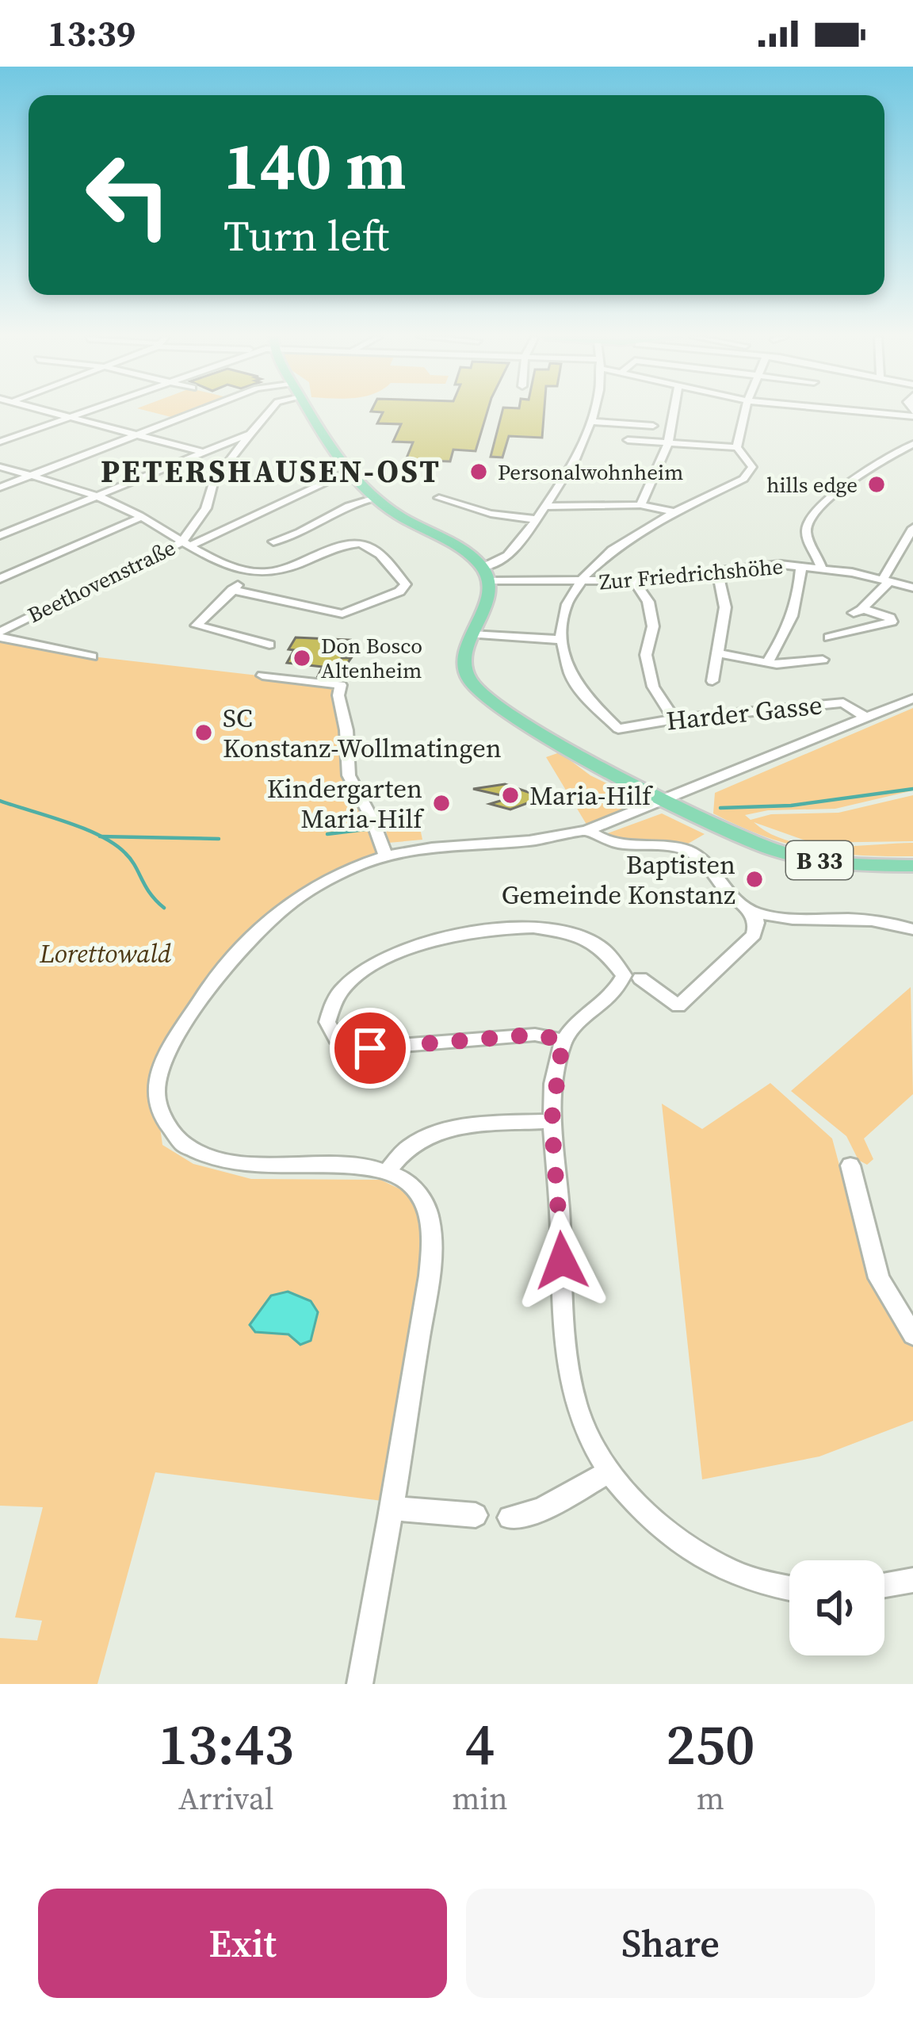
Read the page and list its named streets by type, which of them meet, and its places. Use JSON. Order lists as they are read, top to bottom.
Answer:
{
  "streets": {
    "main road": ["B 33"],
    "street": ["Zur Friedrichshöhe", "Beethovenstraße", "Harder Gasse"]
  },
  "crossings": [
    ["Zur Friedrichshöhe", "B 33"]
  ],
  "districts": ["PETERSHAUSEN-OST"],
  "parks": ["Lorettowald"],
  "places": [
    "Personalwohnheim",
    "hills edge",
    "Don Bosco Altenheim",
    "SC Konstanz-Wollmatingen",
    "Maria-Hilf",
    "Kindergarten Maria-Hilf",
    "Baptisten Gemeinde Konstanz"
  ],
  "page": {
    "status": "13:39",
    "turn": ["140 m", "Turn left"],
    "eta": [
      "13:43",
      "Arrival",
      "4",
      "min",
      "250",
      "m"
    ],
    "buttons": ["Exit", "Share"]
  }
}
